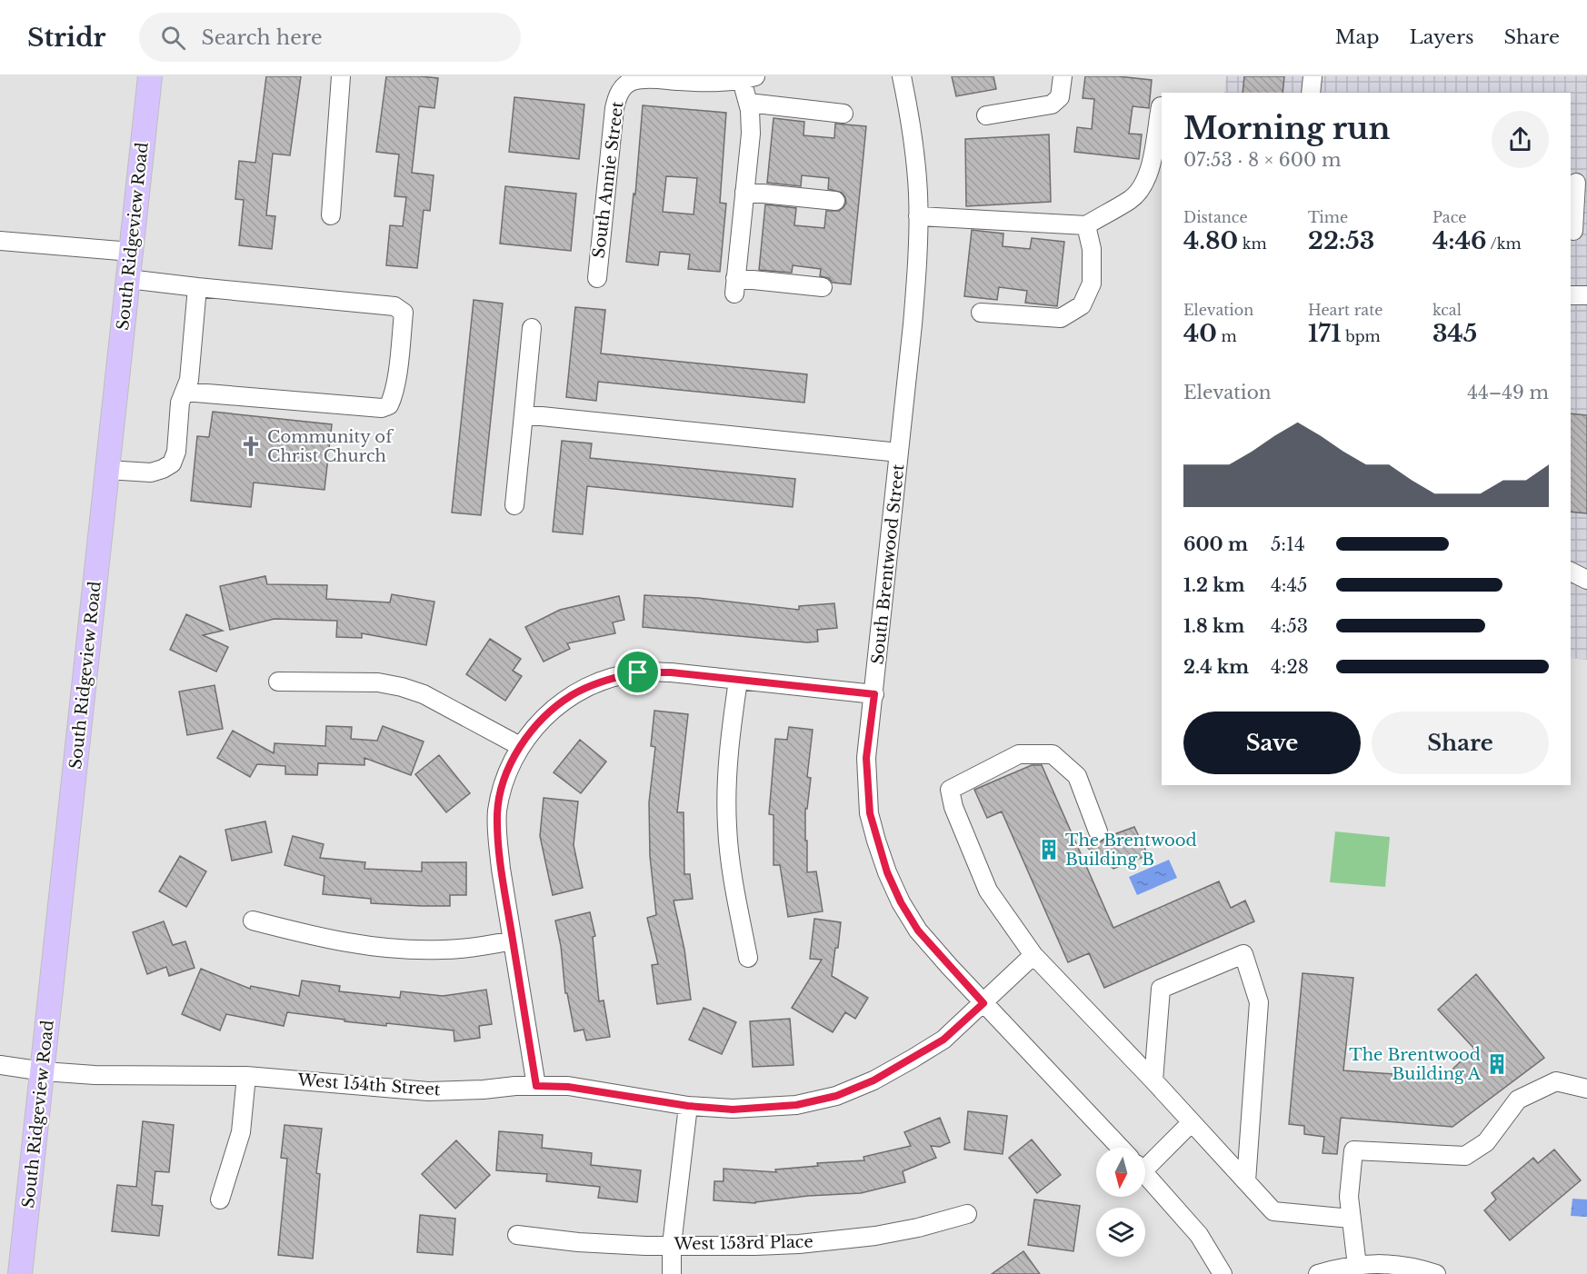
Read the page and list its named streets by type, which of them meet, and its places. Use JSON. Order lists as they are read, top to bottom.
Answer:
{
  "streets": {
    "main road": ["South Ridgeview Road"],
    "street": [
      "South Annie Street",
      "South Brentwood Street",
      "West 154th Street",
      "West 153rd Place"
    ]
  },
  "crossings": [
    ["South Ridgeview Road", "West 154th Street"],
    ["South Brentwood Street", "West 154th Street"]
  ],
  "places": {
    "church": ["Community of Christ Church"],
    "building": ["The Brentwood Building B", "The Brentwood Building A"]
  },
  "north": "bottom",
  "page": {
    "header": "Stridr",
    "search": "Search here",
    "nav": ["Map", "Layers", "Share"],
    "heading": ["Morning run", "07:53 · 8 × 600 m"],
    "stats": [
      ["Distance", "4.80 km"],
      ["Time", "22:53"],
      ["Pace", "4:46 /km"],
      ["Elevation", "40 m"],
      ["Heart rate", "171 bpm"],
      ["kcal", "345"]
    ],
    "chart": ["Elevation", "44–49 m"],
    "list": [
      {
        "name": "600 m",
        "note": "5:14"
      },
      {
        "name": "1.2 km",
        "note": "4:45"
      },
      {
        "name": "1.8 km",
        "note": "4:53"
      },
      {
        "name": "2.4 km",
        "note": "4:28"
      }
    ],
    "buttons": ["Save", "Share"]
  }
}
